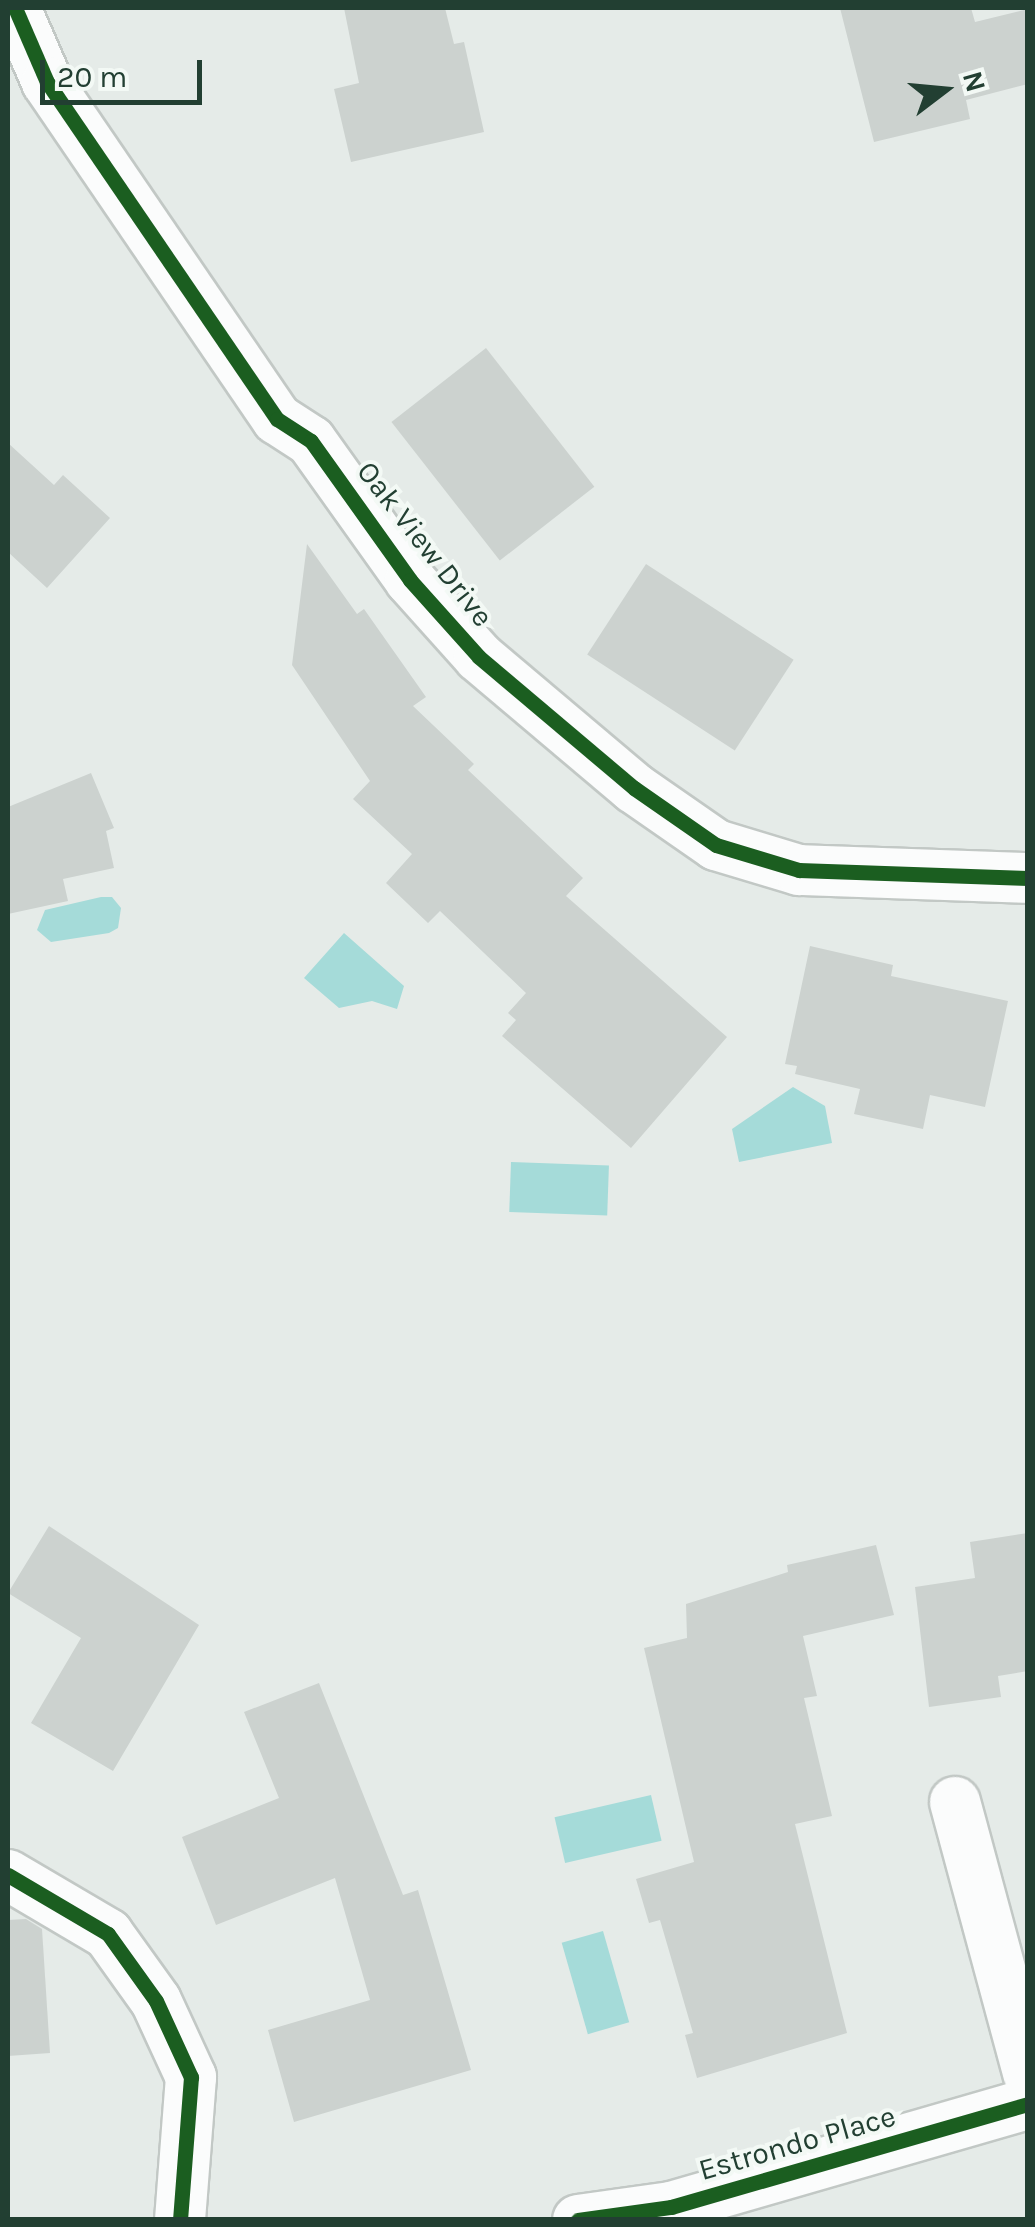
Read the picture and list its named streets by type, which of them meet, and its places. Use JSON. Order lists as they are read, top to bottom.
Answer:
{
  "streets": {
    "street": ["Oak View Drive", "Estrondo Place"]
  },
  "scale_bar": "20 m",
  "north": "right"
}
